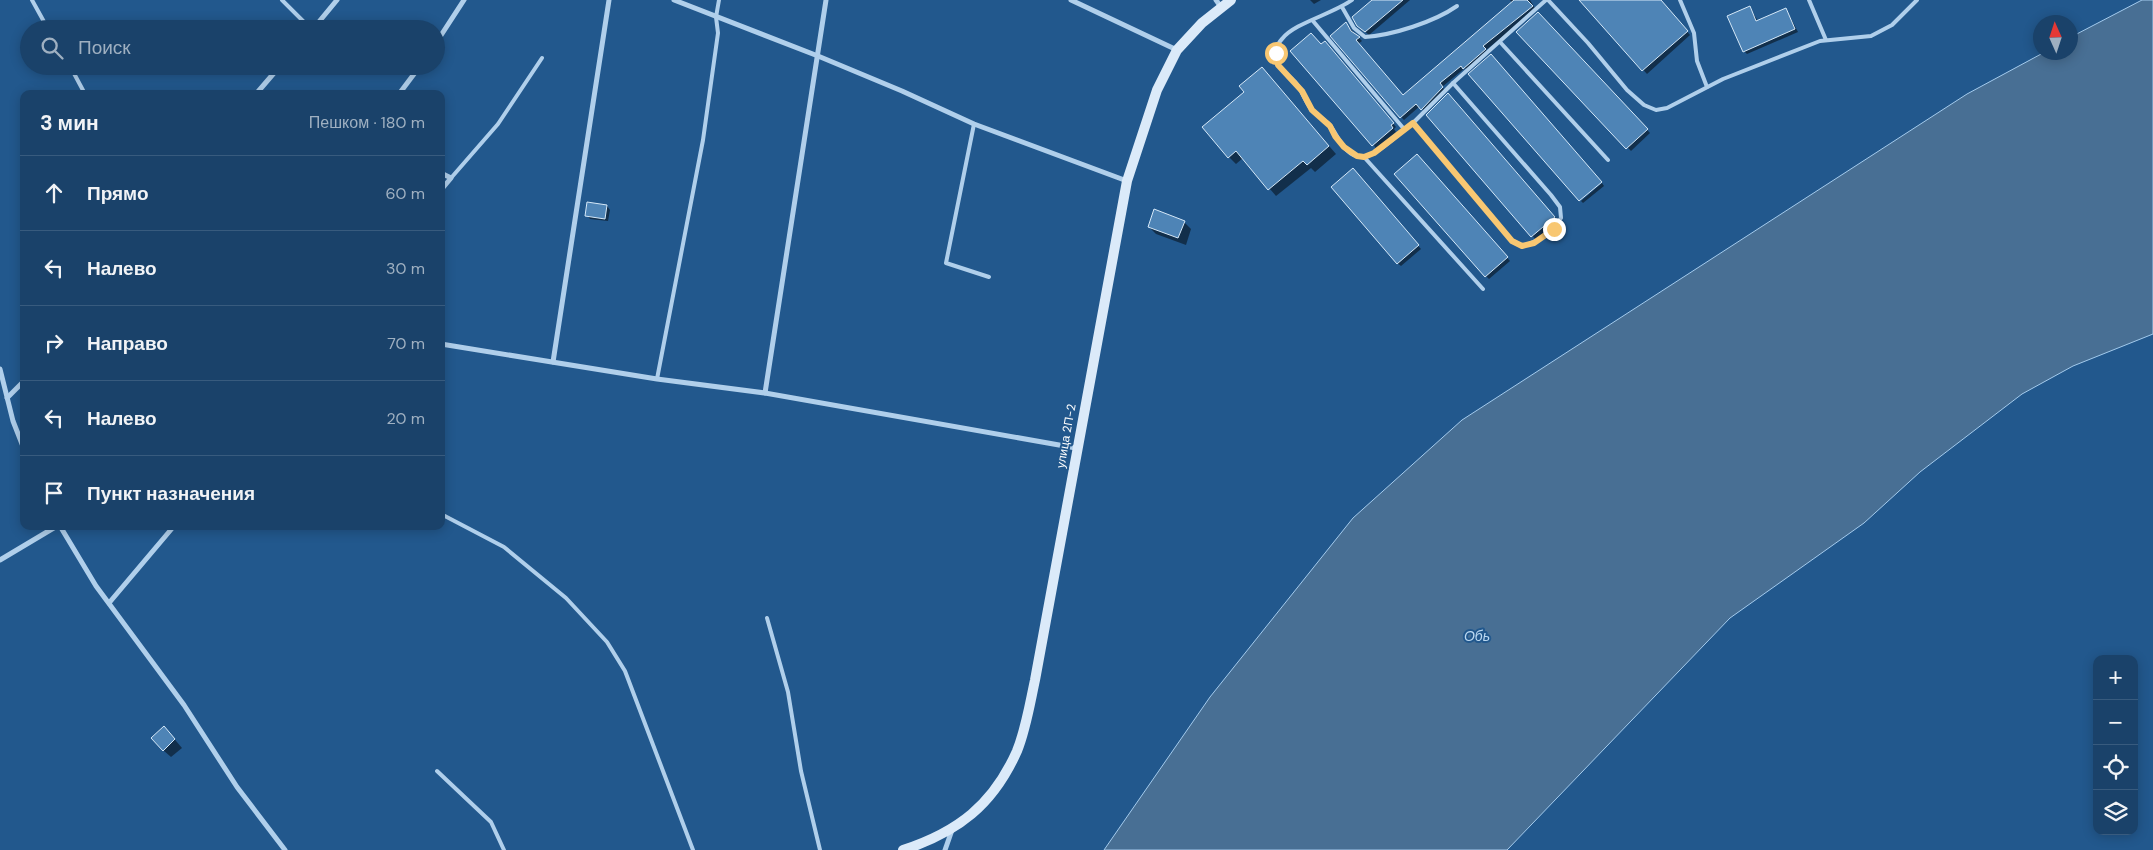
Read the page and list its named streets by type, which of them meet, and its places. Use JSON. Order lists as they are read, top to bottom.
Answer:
{
  "streets": {
    "main road": ["улица 2П-2"]
  },
  "water": ["Обь"],
  "north": "top",
  "page": {
    "search": "Поиск",
    "heading": ["3 мин", "Пешком · 180 m"],
    "list": [
      ["Прямо", "60 m"],
      ["Налево", "30 m"],
      ["Направо", "70 m"],
      ["Налево", "20 m"],
      "Пункт назначения"
    ],
    "map_buttons": ["+", "−"]
  }
}
